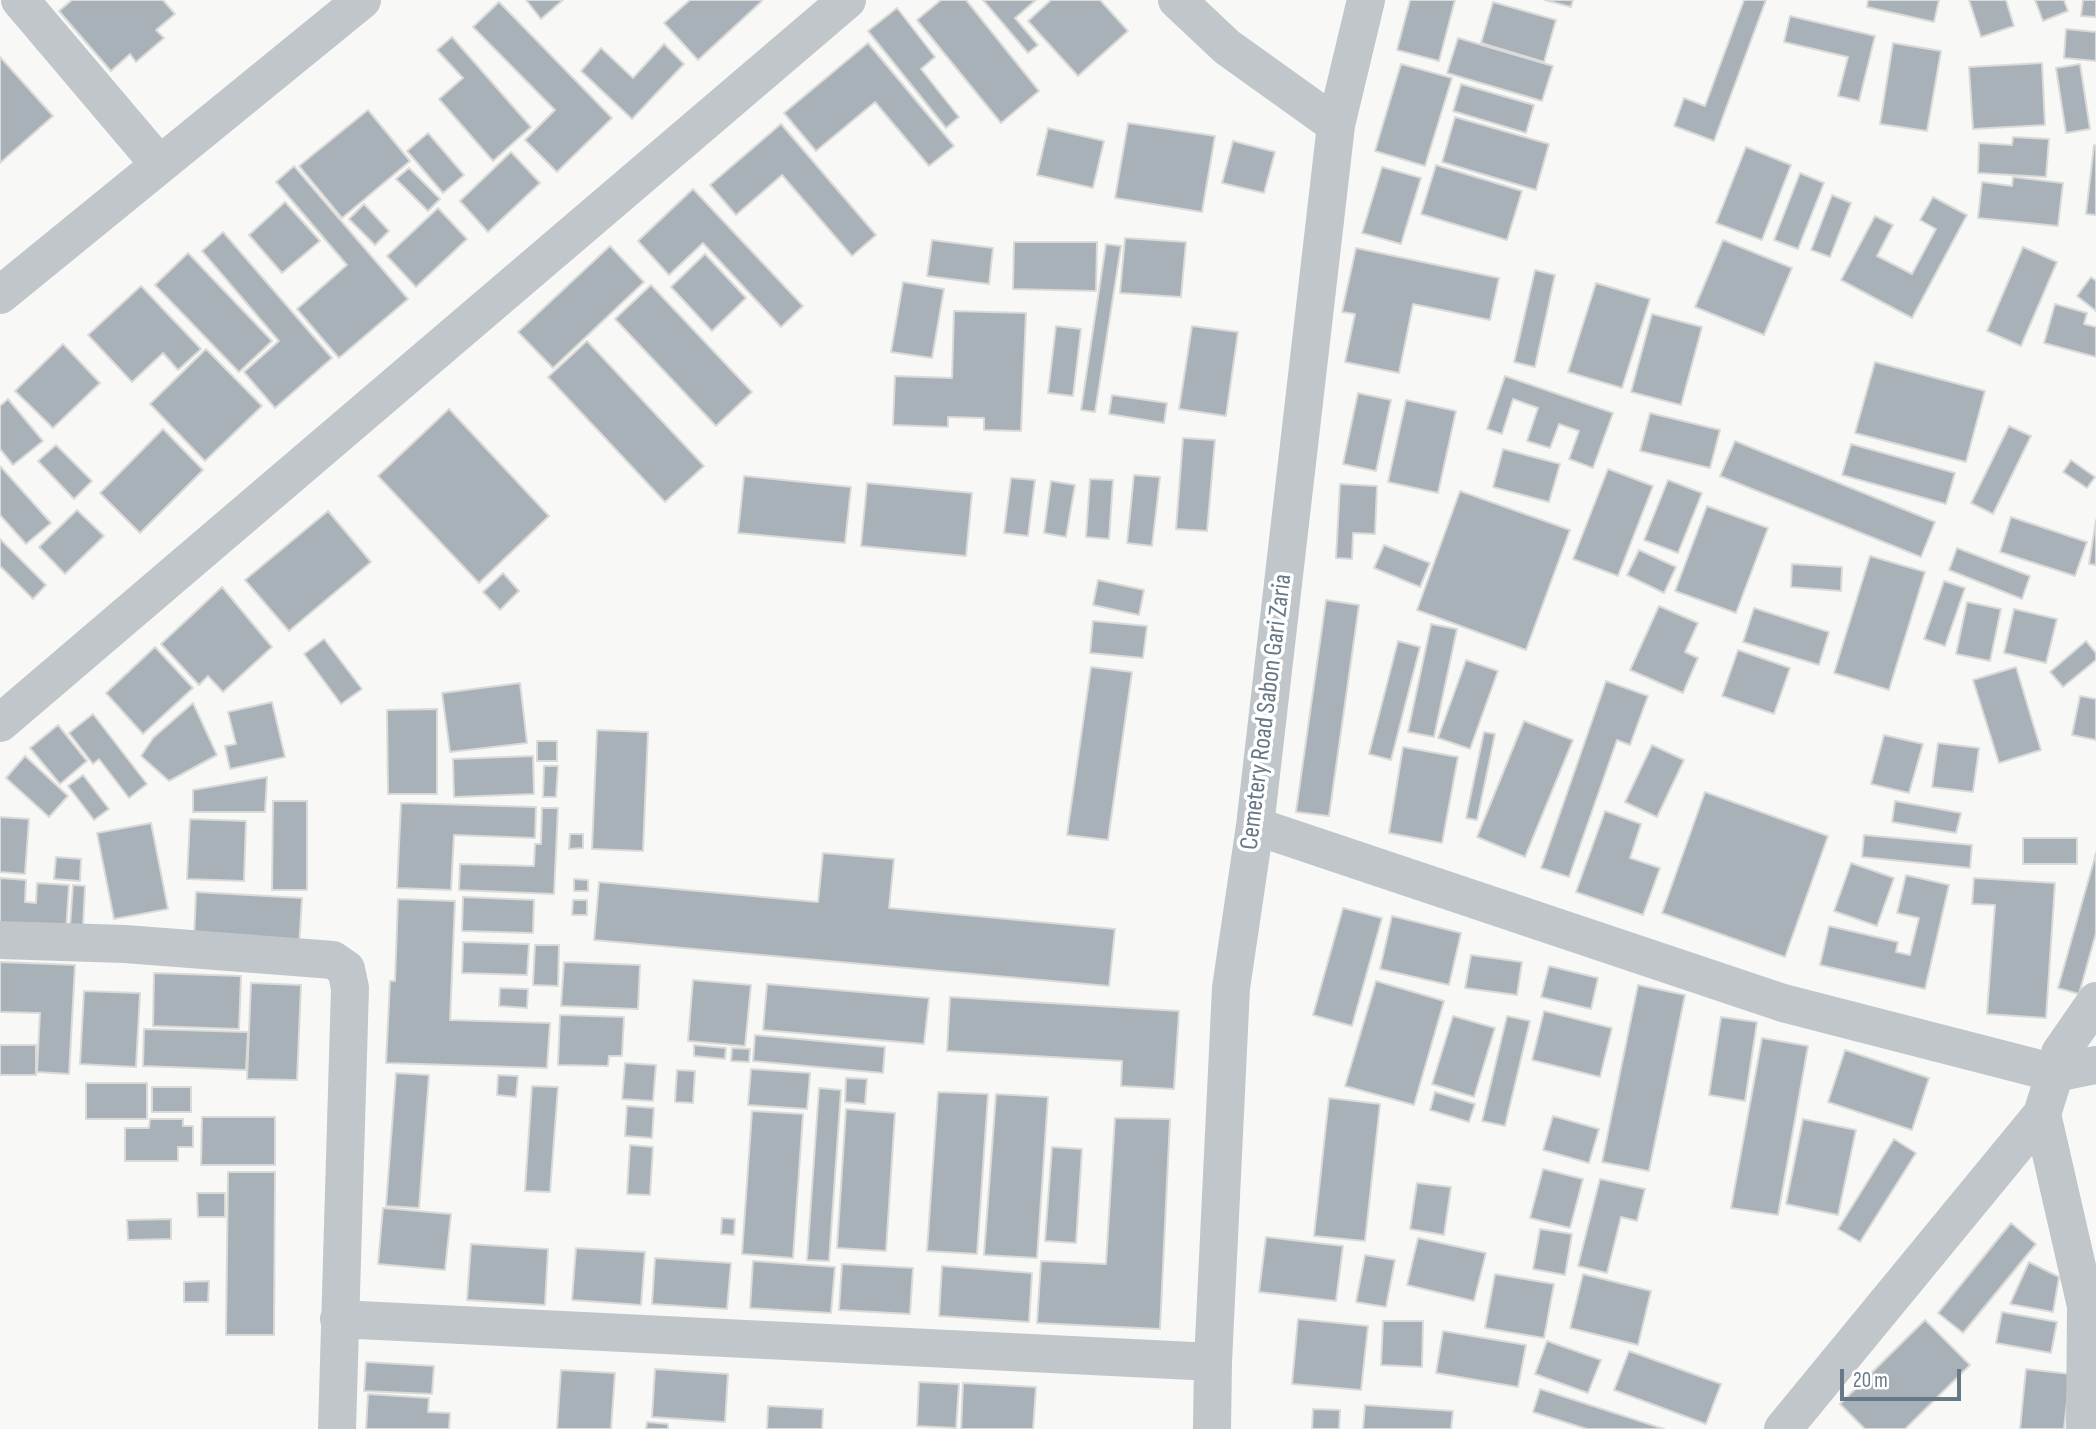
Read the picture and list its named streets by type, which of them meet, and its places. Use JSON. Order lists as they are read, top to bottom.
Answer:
{
  "streets": {
    "street": ["Cemetery Road Sabon Gari Zaria"]
  },
  "scale_bar": "20 m"
}
